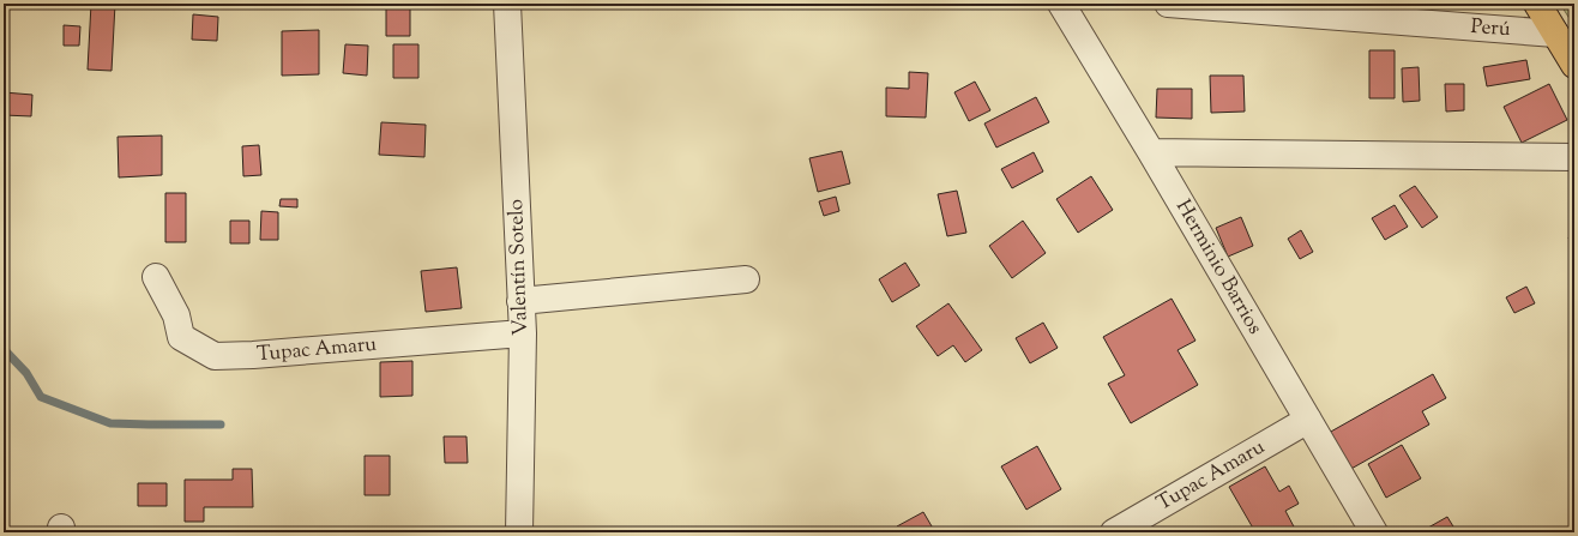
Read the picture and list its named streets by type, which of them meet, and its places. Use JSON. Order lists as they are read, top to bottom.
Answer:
{
  "streets": {
    "street": [
      "Perú",
      "Valentín Sotelo",
      "Herminio Barrios",
      "Tupac Amaru"
    ]
  },
  "crossings": [
    ["Valentín Sotelo", "Tupac Amaru"],
    ["Herminio Barrios", "Tupac Amaru"]
  ]
}
